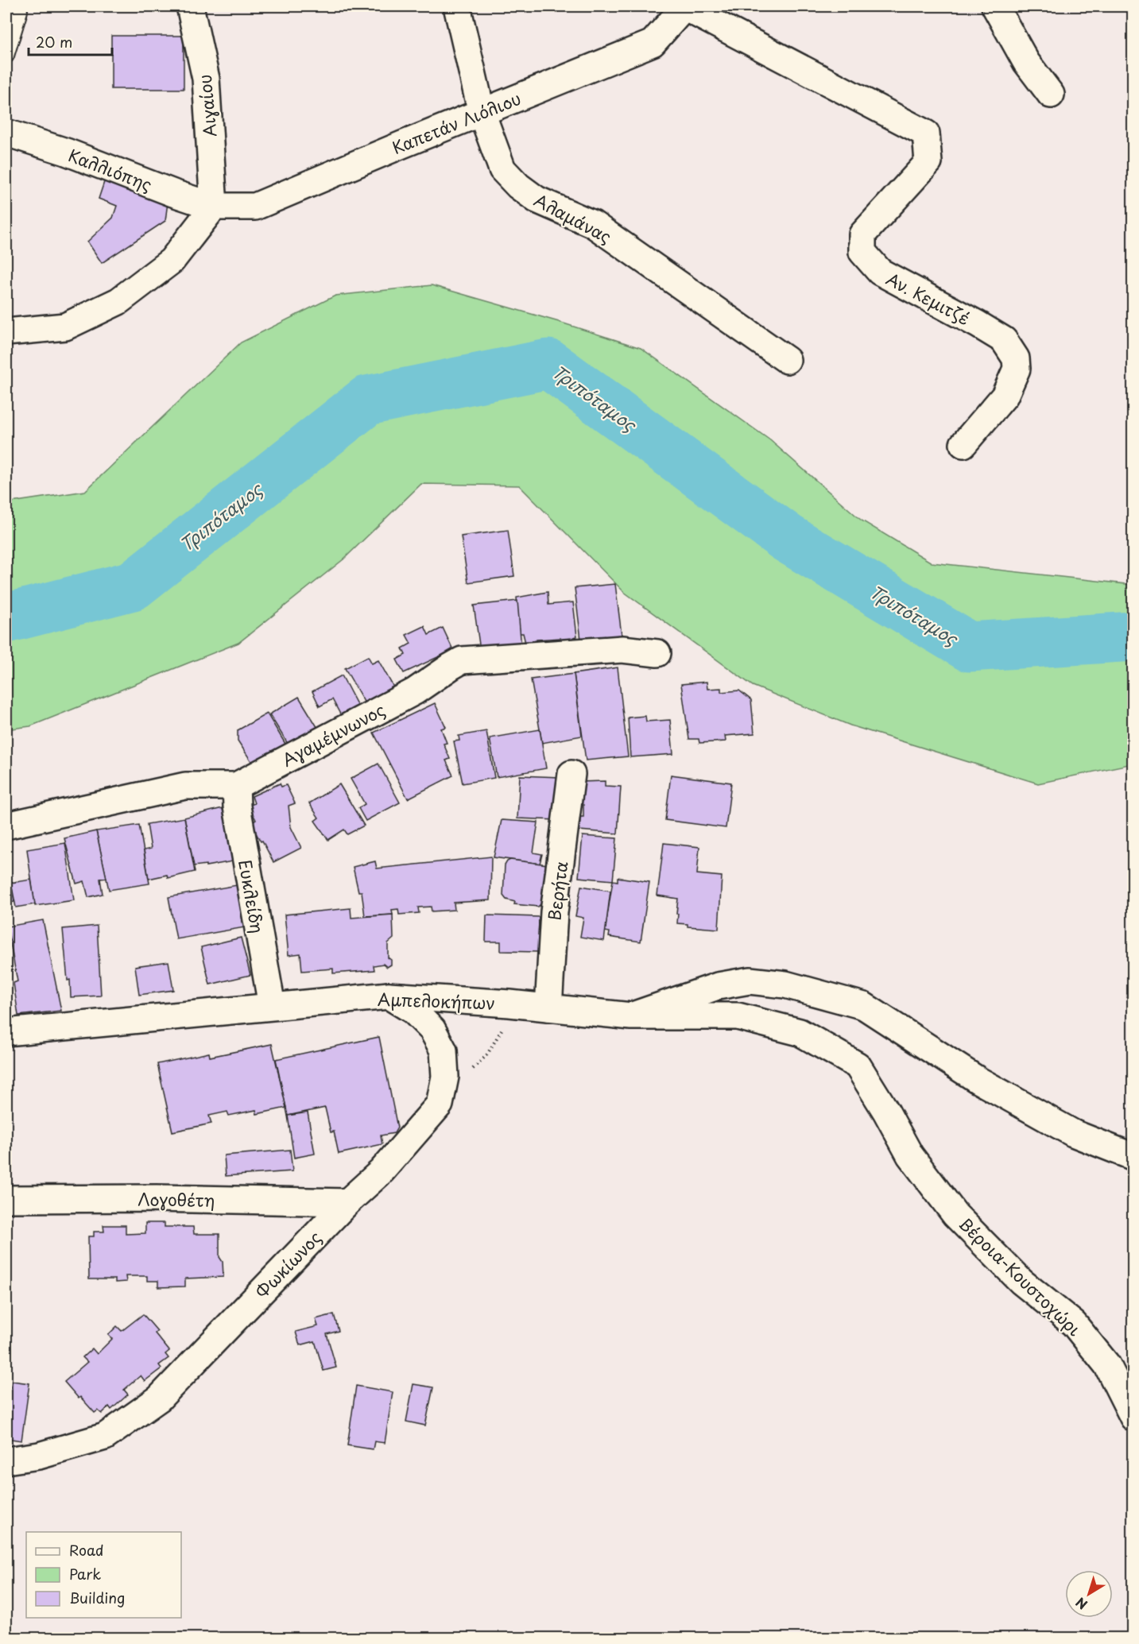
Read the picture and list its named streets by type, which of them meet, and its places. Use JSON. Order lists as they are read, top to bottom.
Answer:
{
  "streets": {
    "street": [
      "Αιγαίου",
      "Καπετάν Λιόλιου",
      "Καλλιόπης",
      "Αλαμάνας",
      "Αν. Κεμιτζέ",
      "Αγαμέμνωνος",
      "Βερήτα",
      "Ευκλείδη",
      "Αμπελοκήπων",
      "Λογοθέτη",
      "Φωκίωνος",
      "Βέροια-Κουστοχώρι"
    ]
  },
  "crossings": [
    ["Αιγαίου", "Καπετάν Λιόλιου"],
    ["Αιγαίου", "Καλλιόπης"],
    ["Καπετάν Λιόλιου", "Καλλιόπης"],
    ["Καπετάν Λιόλιου", "Αλαμάνας"],
    ["Καπετάν Λιόλιου", "Αν. Κεμιτζέ"],
    ["Αγαμέμνωνος", "Ευκλείδη"],
    ["Βερήτα", "Αμπελοκήπων"],
    ["Ευκλείδη", "Αμπελοκήπων"],
    ["Αμπελοκήπων", "Φωκίωνος"],
    ["Αμπελοκήπων", "Βέροια-Κουστοχώρι"],
    ["Λογοθέτη", "Φωκίωνος"]
  ],
  "water": ["Τριπόταμος"],
  "legend": ["Road", "Park", "Building"],
  "scale_bar": "20 m",
  "north": "bottom left"
}
